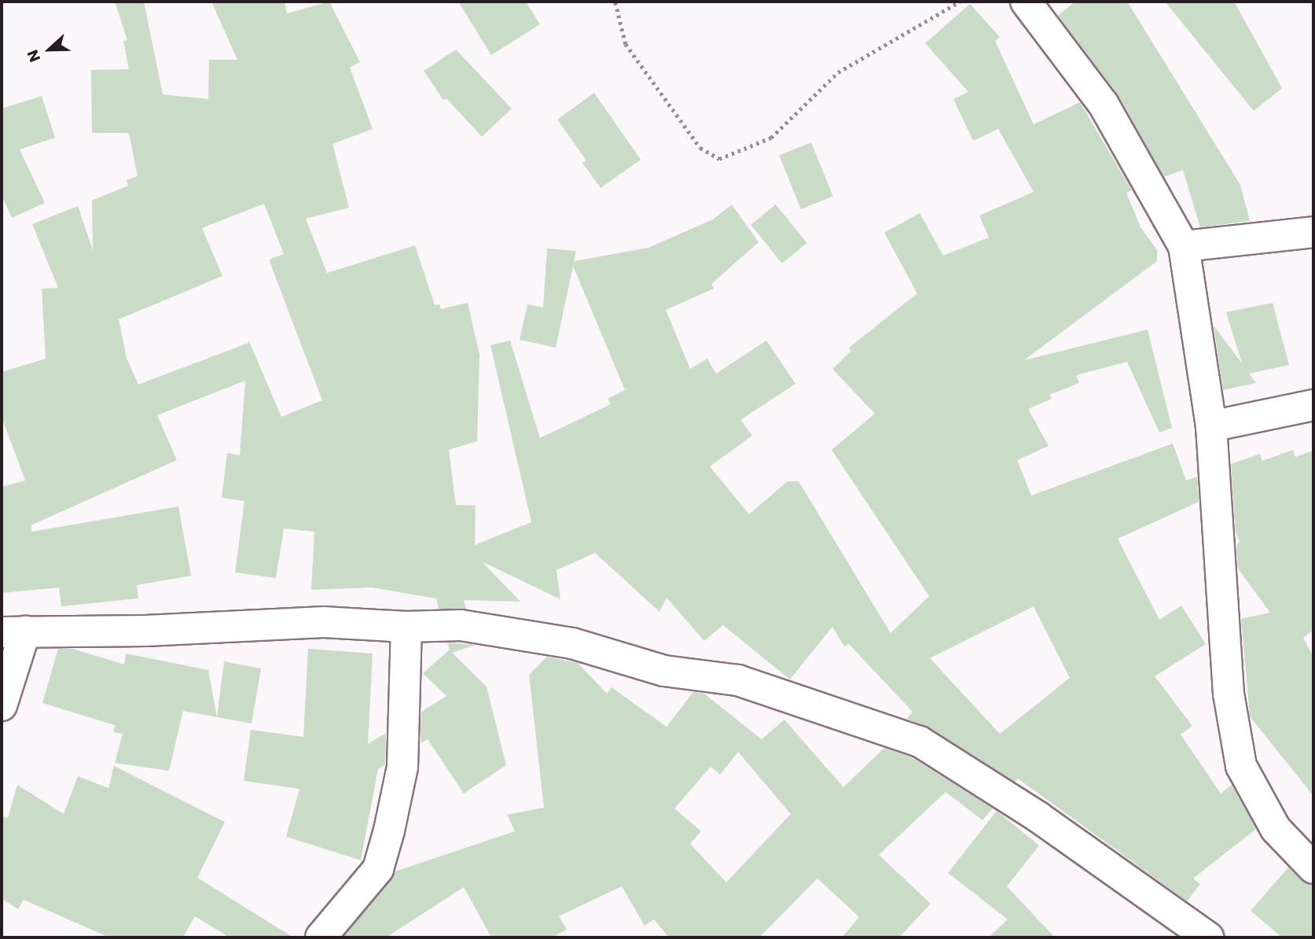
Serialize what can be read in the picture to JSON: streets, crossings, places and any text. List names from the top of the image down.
{
  "north": "left"
}
